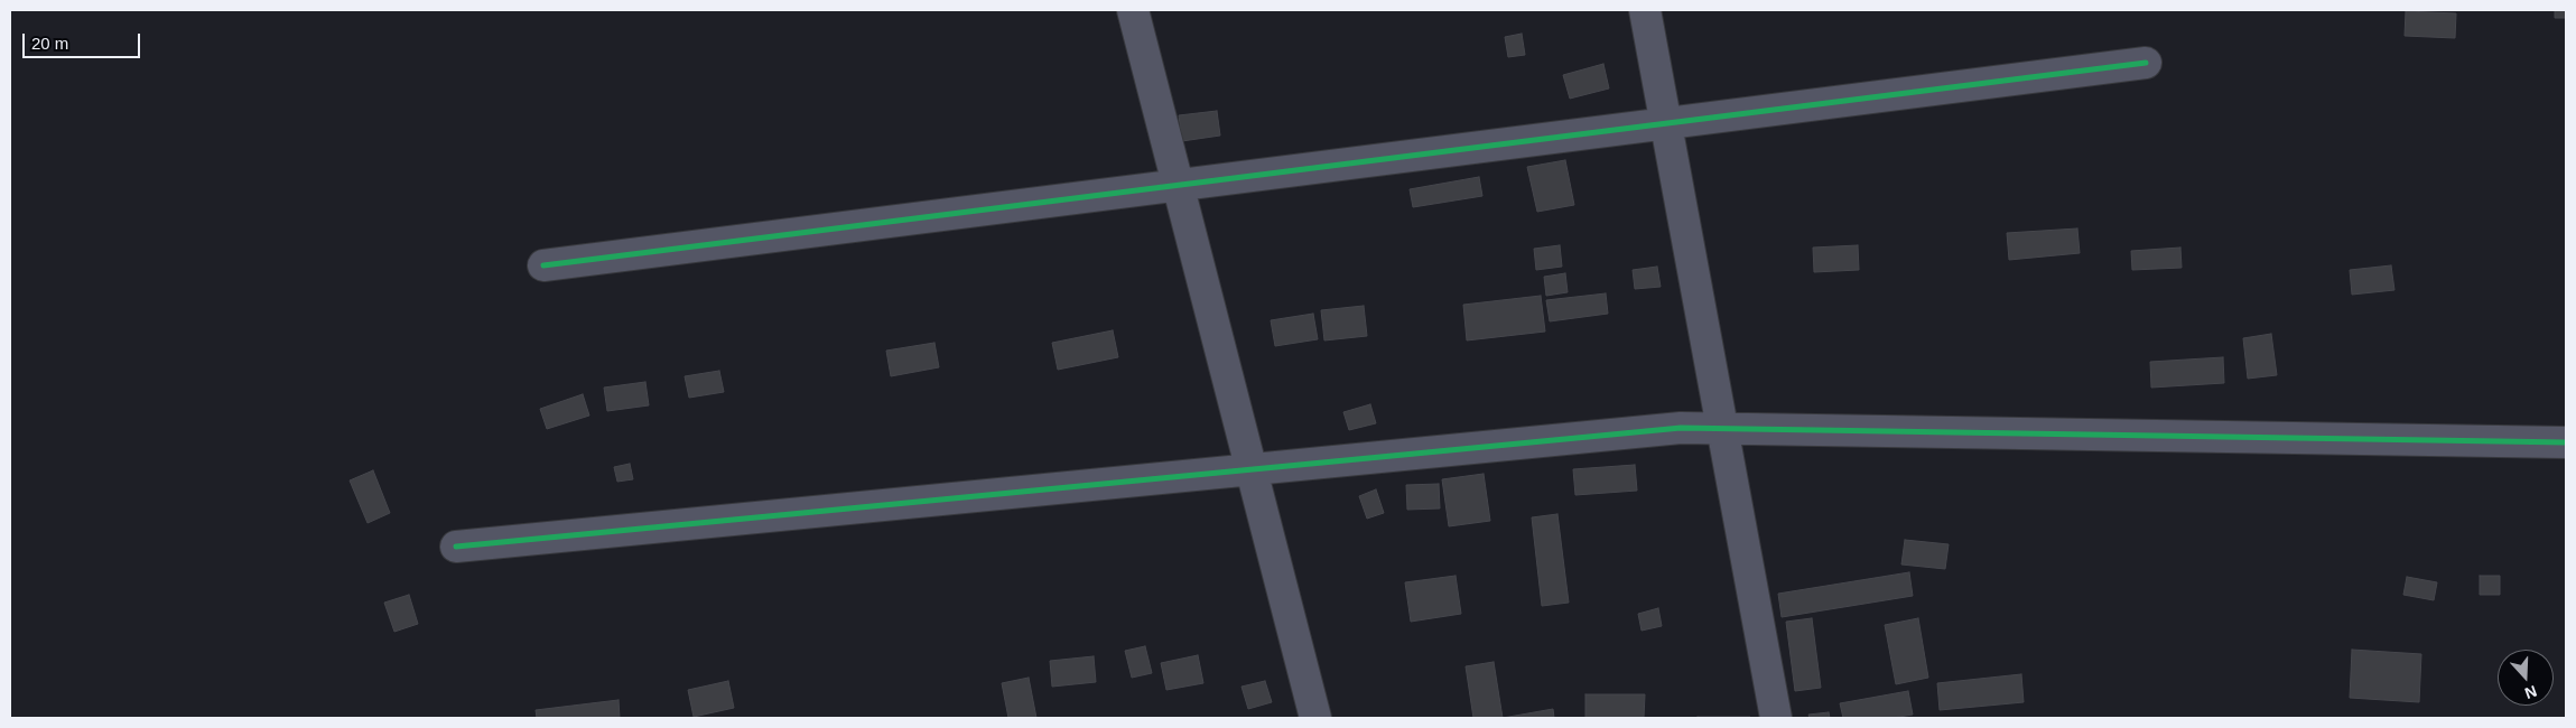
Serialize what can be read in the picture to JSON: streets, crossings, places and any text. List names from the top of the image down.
{
  "scale_bar": "20 m",
  "north": "bottom"
}
